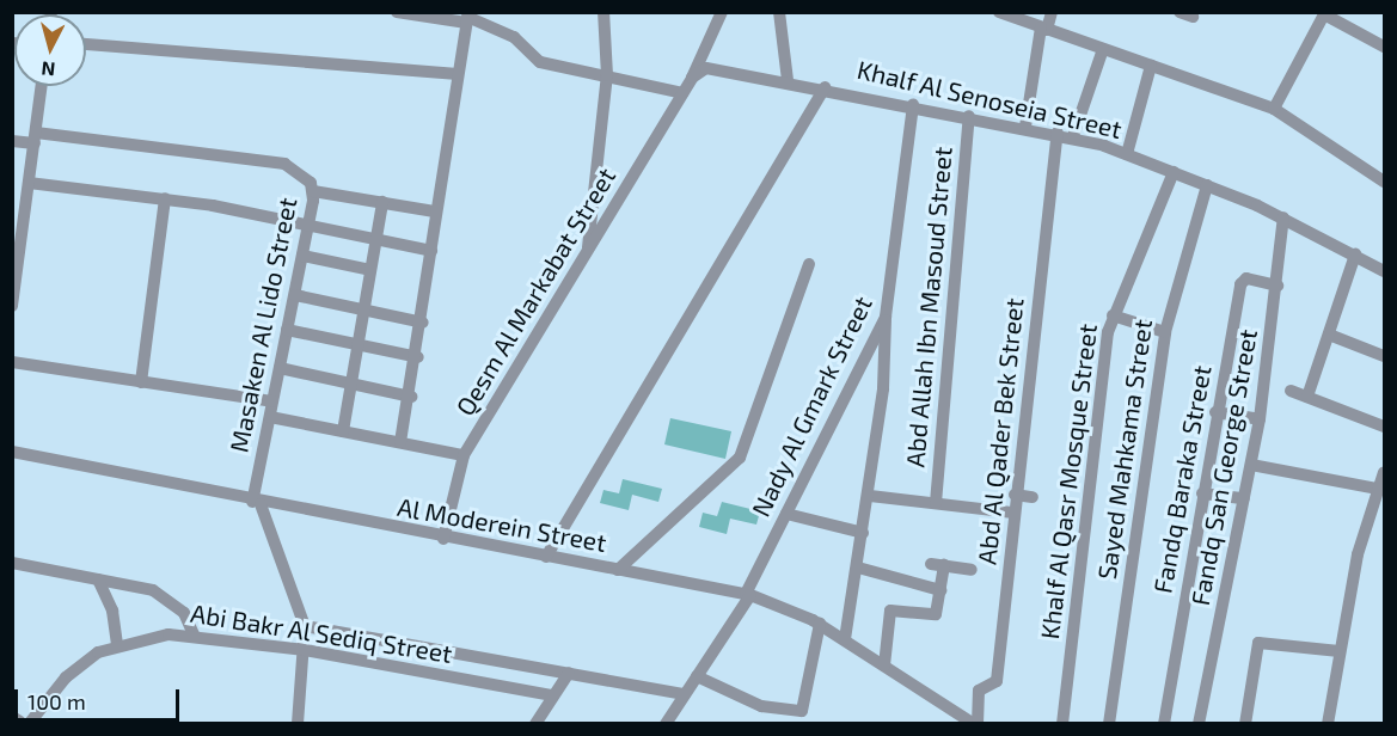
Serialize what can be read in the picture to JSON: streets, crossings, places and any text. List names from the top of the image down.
{
  "streets": {
    "street": [
      "Khalf Al Senoseia Street",
      "Qesm Al Markabat Street",
      "Abd Allah Ibn Masoud Street",
      "Masaken Al Lido Street",
      "Nady Al Gmark Street",
      "Abd Al Qader Bek Street",
      "Sayed Mahkama Street",
      "Fandq San George Street",
      "Fandq Baraka Street",
      "Khalf Al Qasr Mosque Street",
      "Al Moderein Street",
      "Abi Bakr Al Sediq Street"
    ]
  },
  "crossings": [
    ["Khalf Al Senoseia Street", "Qesm Al Markabat Street"],
    ["Khalf Al Senoseia Street", "Abd Allah Ibn Masoud Street"],
    ["Khalf Al Senoseia Street", "Nady Al Gmark Street"],
    ["Khalf Al Senoseia Street", "Abd Al Qader Bek Street"],
    ["Khalf Al Senoseia Street", "Sayed Mahkama Street"],
    ["Khalf Al Senoseia Street", "Fandq San George Street"],
    ["Khalf Al Senoseia Street", "Khalf Al Qasr Mosque Street"],
    ["Qesm Al Markabat Street", "Al Moderein Street"],
    ["Masaken Al Lido Street", "Al Moderein Street"],
    ["Nady Al Gmark Street", "Al Moderein Street"],
    ["Nady Al Gmark Street", "Abi Bakr Al Sediq Street"],
    ["Abd Al Qader Bek Street", "Al Moderein Street"],
    ["Fandq San George Street", "Fandq Baraka Street"]
  ],
  "scale_bar": "100 m",
  "north": "bottom"
}
